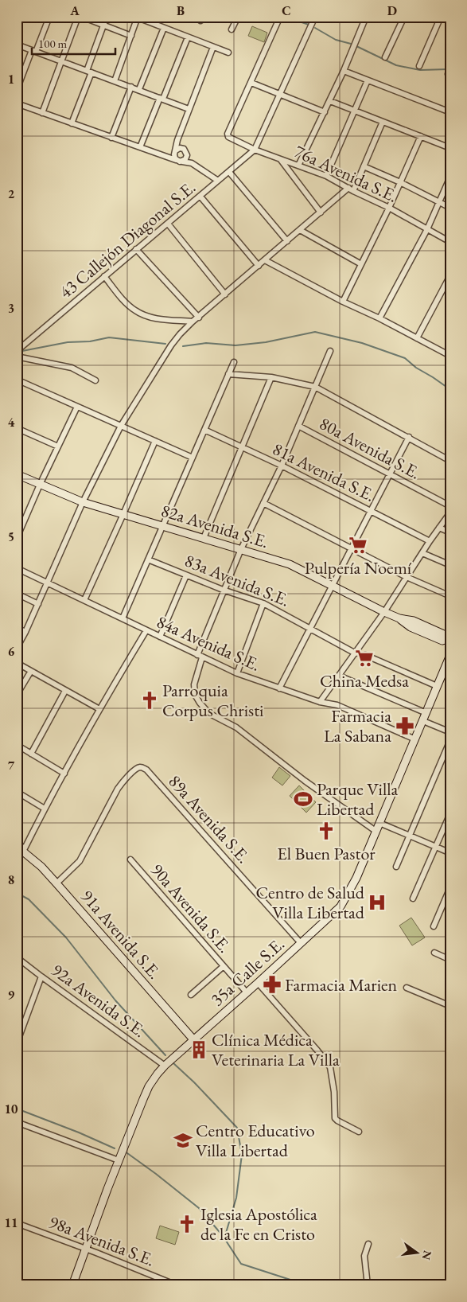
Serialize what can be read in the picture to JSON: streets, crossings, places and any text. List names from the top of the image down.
{
  "streets": {
    "street": [
      "76a Avenida S.E.",
      "43 Callejón Diagonal S.E.",
      "80a Avenida S.E.",
      "81a Avenida S.E.",
      "82a Avenida S.E.",
      "83a Avenida S.E.",
      "84a Avenida S.E.",
      "89a Avenida S.E.",
      "90a Avenida S.E.",
      "91a Avenida S.E.",
      "35a Calle S.E.",
      "92a Avenida S.E.",
      "98a Avenida S.E."
    ]
  },
  "crossings": [
    ["76a Avenida S.E.", "43 Callejón Diagonal S.E."],
    ["84a Avenida S.E.", "35a Calle S.E."],
    ["89a Avenida S.E.", "91a Avenida S.E."],
    ["89a Avenida S.E.", "35a Calle S.E."],
    ["90a Avenida S.E.", "35a Calle S.E."],
    ["91a Avenida S.E.", "35a Calle S.E."],
    ["35a Calle S.E.", "92a Avenida S.E."],
    ["35a Calle S.E.", "98a Avenida S.E."]
  ],
  "places": {
    "supermarket": ["Pulpería Noemí", "China Medsa"],
    "church": ["Parroquia Corpus Christi", "El Buen Pastor", "Iglesia Apostólica de la Fe en Cristo"],
    "pharmacy": ["Farmacia La Sabana", "Farmacia Marien"],
    "sports": ["Parque Villa Libertad"],
    "hospital": ["Centro de Salud Villa Libertad"],
    "building": ["Clínica Médica Veterinaria La Villa"],
    "school or university": ["Centro Educativo Villa Libertad"]
  },
  "scale_bar": "100 m",
  "north": "right",
  "grid": {
    "columns": [
      "A",
      "B",
      "C",
      "D"
    ],
    "rows": [
      "1",
      "2",
      "3",
      "4",
      "5",
      "6",
      "7",
      "8",
      "9",
      "10",
      "11"
    ]
  }
}
